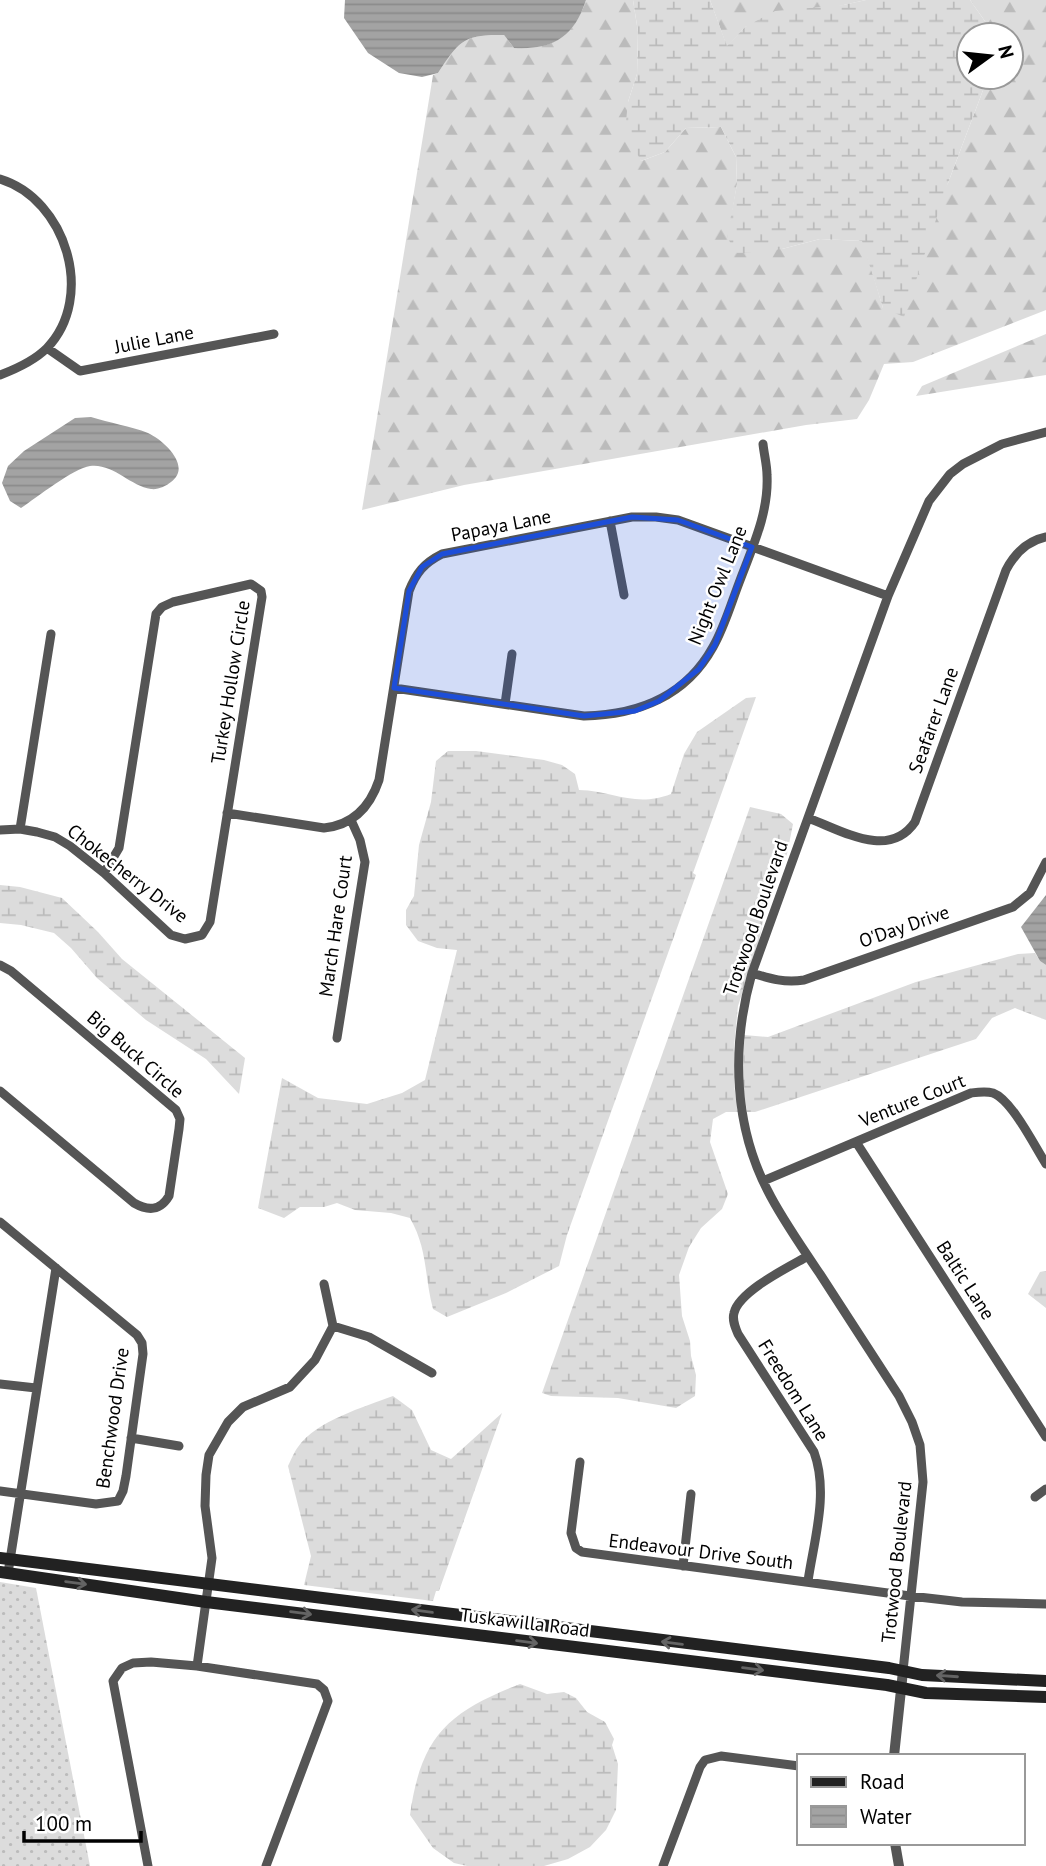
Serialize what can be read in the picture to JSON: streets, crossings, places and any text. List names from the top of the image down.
{
  "streets": {
    "main road": ["Tuskawilla Road"],
    "street": [
      "Julie Lane",
      "Papaya Lane",
      "Night Owl Lane",
      "Turkey Hollow Circle",
      "Seafarer Lane",
      "Chokecherry Drive",
      "Trotwood Boulevard",
      "March Hare Court",
      "O'Day Drive",
      "Big Buck Circle",
      "Venture Court",
      "Baltic Lane",
      "Freedom Lane",
      "Benchwood Drive",
      "Endeavour Drive South"
    ]
  },
  "crossings": [
    ["Papaya Lane", "Night Owl Lane"],
    ["Papaya Lane", "Trotwood Boulevard"],
    ["Papaya Lane", "March Hare Court"],
    ["Turkey Hollow Circle", "Chokecherry Drive"],
    ["Seafarer Lane", "Trotwood Boulevard"],
    ["Trotwood Boulevard", "O'Day Drive"],
    ["Trotwood Boulevard", "Venture Court"],
    ["Trotwood Boulevard", "Freedom Lane"],
    ["Trotwood Boulevard", "Endeavour Drive South"],
    ["Trotwood Boulevard", "Tuskawilla Road"],
    ["Venture Court", "Baltic Lane"],
    ["Freedom Lane", "Endeavour Drive South"]
  ],
  "legend": ["Road", "Water"],
  "scale_bar": "100 m",
  "north": "right"
}
